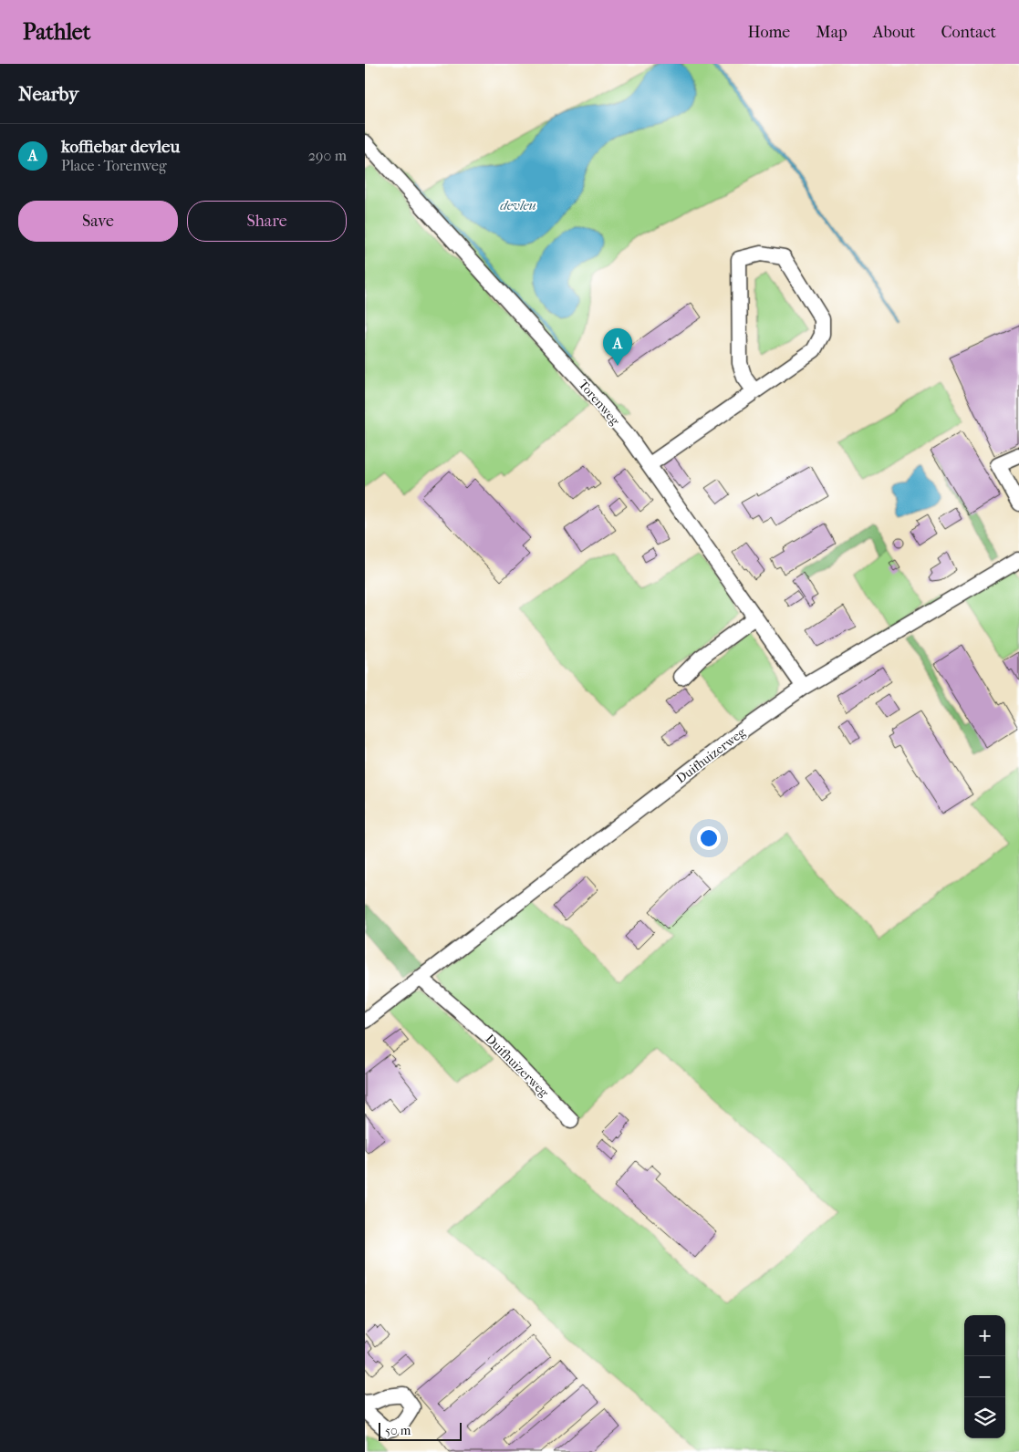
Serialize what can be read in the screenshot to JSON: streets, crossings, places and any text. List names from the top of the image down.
{
  "streets": {
    "street": ["Torenweg", "Duifhuizerweg"]
  },
  "crossings": [
    ["Torenweg", "Duifhuizerweg"]
  ],
  "water": ["devleu"],
  "scale_bar": "50 m",
  "page": {
    "header": "Pathlet",
    "nav": [
      "Home",
      "Map",
      "About",
      "Contact"
    ],
    "heading": "Nearby",
    "list": [
      {
        "mark": "A",
        "name": "koffiebar devleu",
        "note": "Place · Torenweg",
        "value": "290 m"
      }
    ],
    "buttons": ["Save", "Share"],
    "pins": "A",
    "map_buttons": ["+", "−"],
    "scale": "50 m"
  }
}
